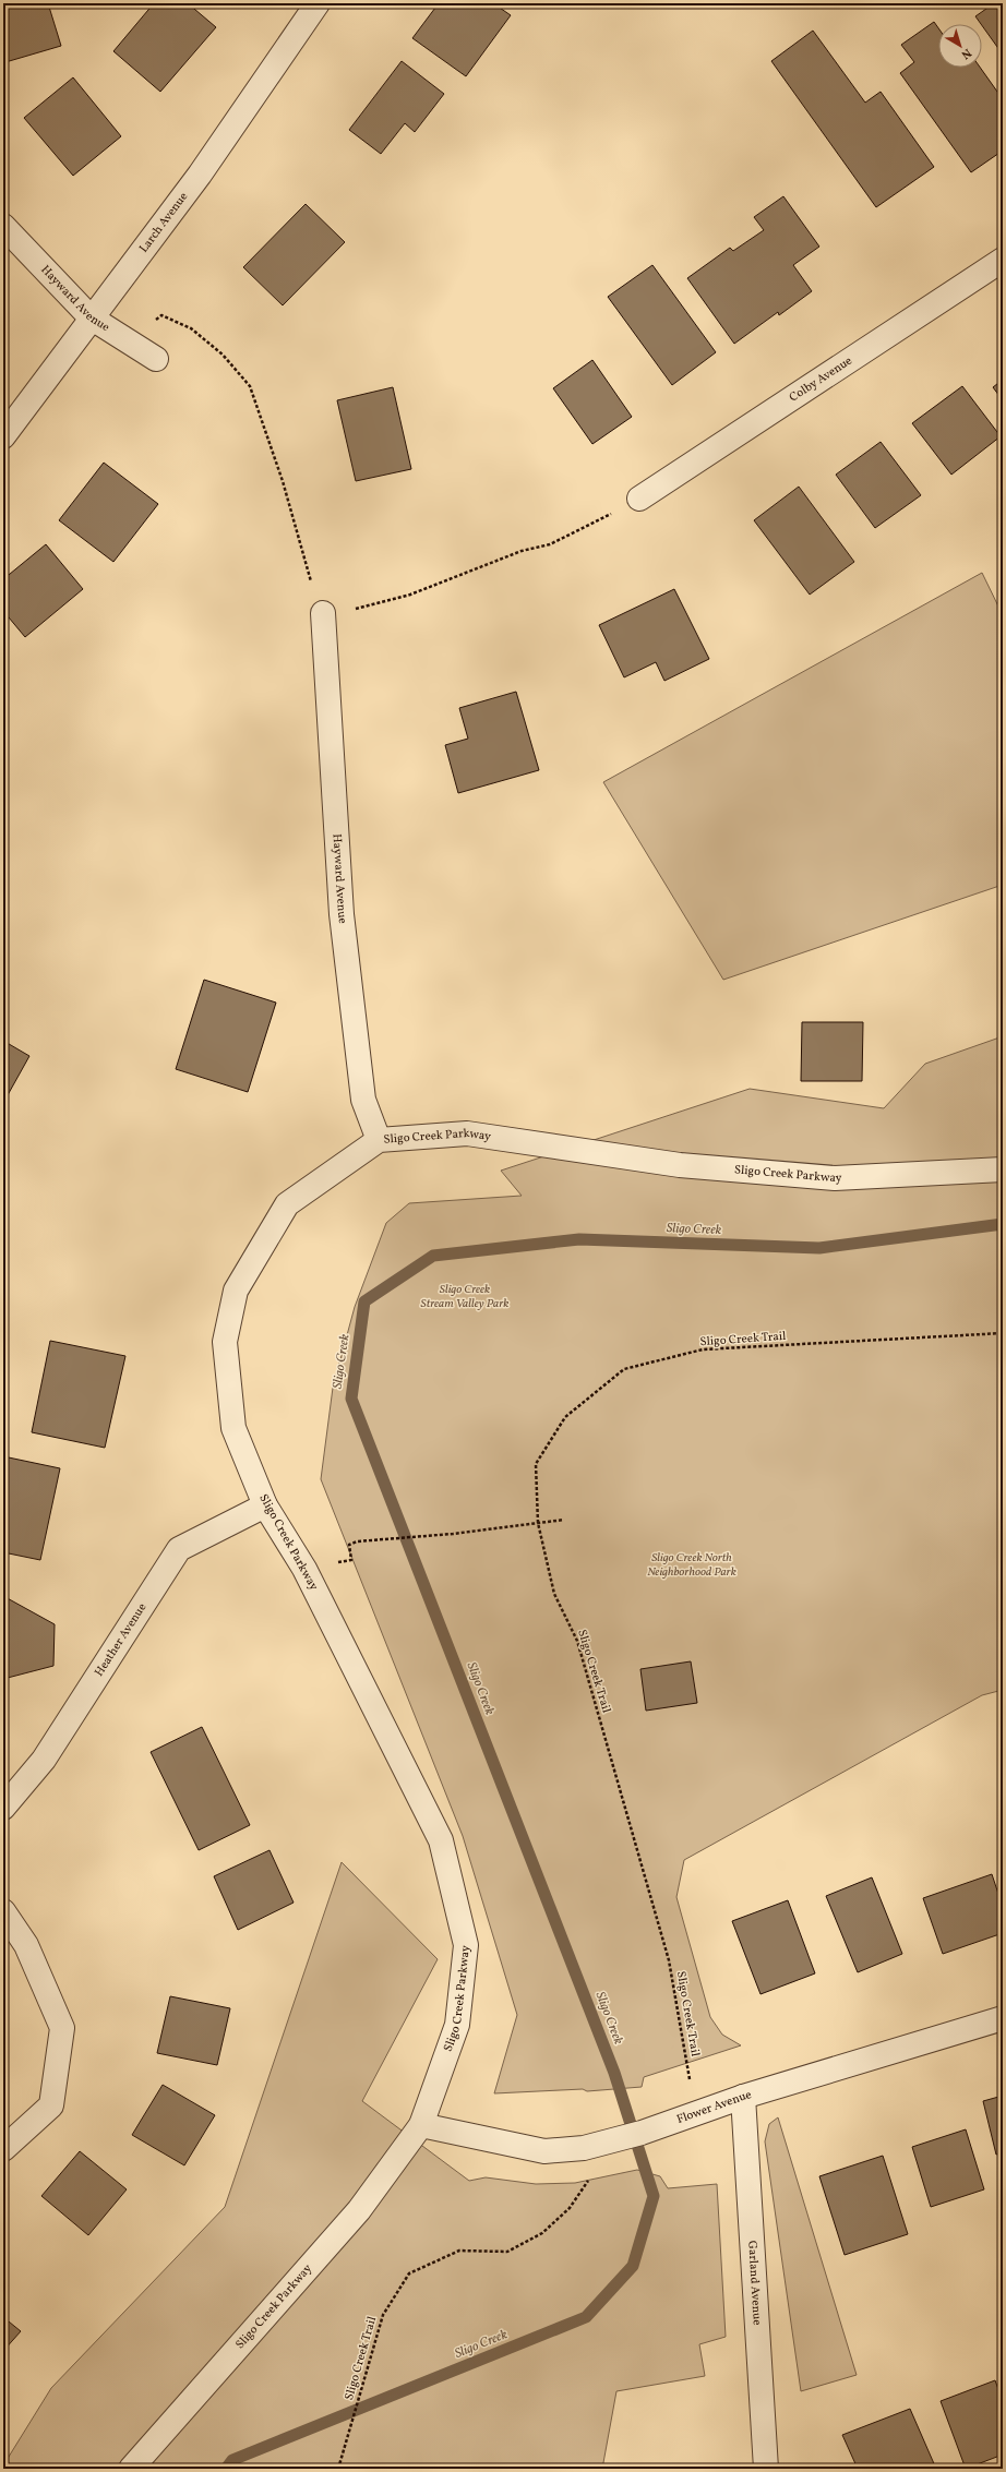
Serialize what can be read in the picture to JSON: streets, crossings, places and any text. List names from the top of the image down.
{
  "streets": {
    "street": [
      "Larch Avenue",
      "Hayward Avenue",
      "Colby Avenue",
      "Sligo Creek Parkway",
      "Heather Avenue",
      "Flower Avenue",
      "Garland Avenue"
    ],
    "path": ["Sligo Creek Trail"]
  },
  "crossings": [
    ["Larch Avenue", "Hayward Avenue"],
    ["Hayward Avenue", "Sligo Creek Parkway"],
    ["Sligo Creek Parkway", "Heather Avenue"],
    ["Sligo Creek Parkway", "Flower Avenue"],
    ["Flower Avenue", "Garland Avenue"]
  ],
  "water": ["Sligo Creek"],
  "parks": ["Sligo Creek Stream Valley Park", "Sligo Creek North Neighborhood Park"],
  "north": "bottom right"
}
